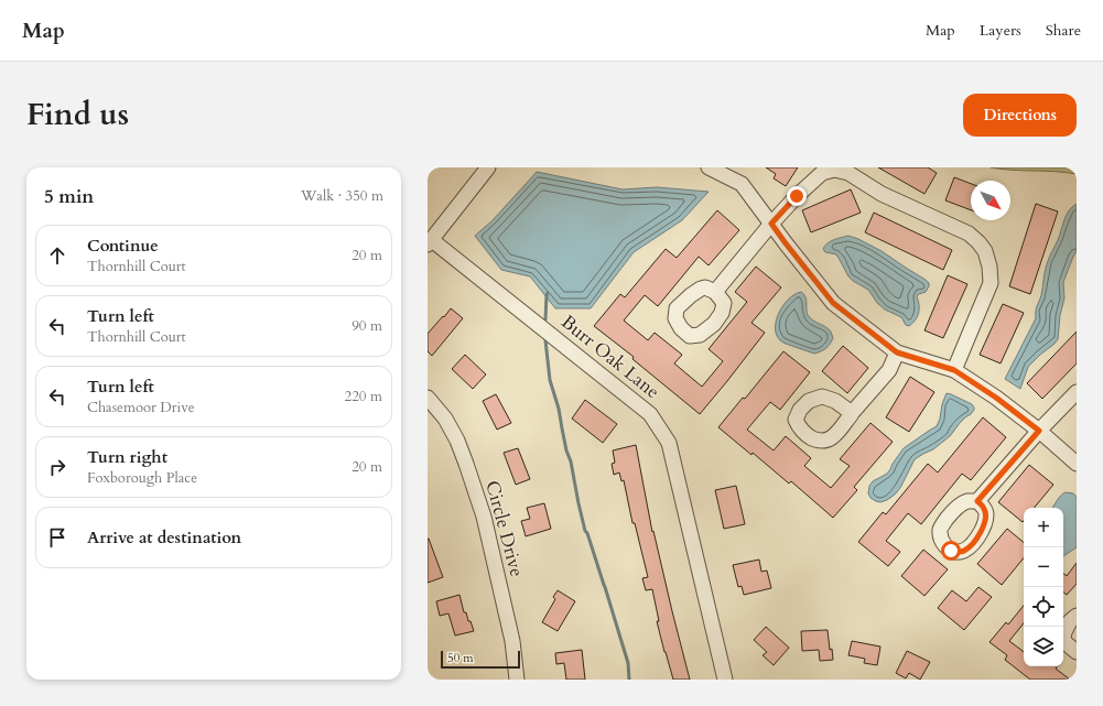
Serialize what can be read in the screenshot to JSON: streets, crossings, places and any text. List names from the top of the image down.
{
  "streets": {
    "street": ["Burr Oak Lane", "Circle Drive"]
  },
  "scale_bar": "50 m",
  "north": "bottom right",
  "page": {
    "header": "Map",
    "nav": ["Map", "Layers", "Share"],
    "title": "Find us",
    "buttons": "Directions",
    "heading": ["5 min", "Walk · 350 m"],
    "list": [
      ["Continue", "Thornhill Court", "20 m"],
      ["Turn left", "Thornhill Court", "90 m"],
      ["Turn left", "Chasemoor Drive", "220 m"],
      ["Turn right", "Foxborough Place", "20 m"],
      "Arrive at destination"
    ],
    "map_buttons": ["+", "−"],
    "scale": "50 m"
  }
}
